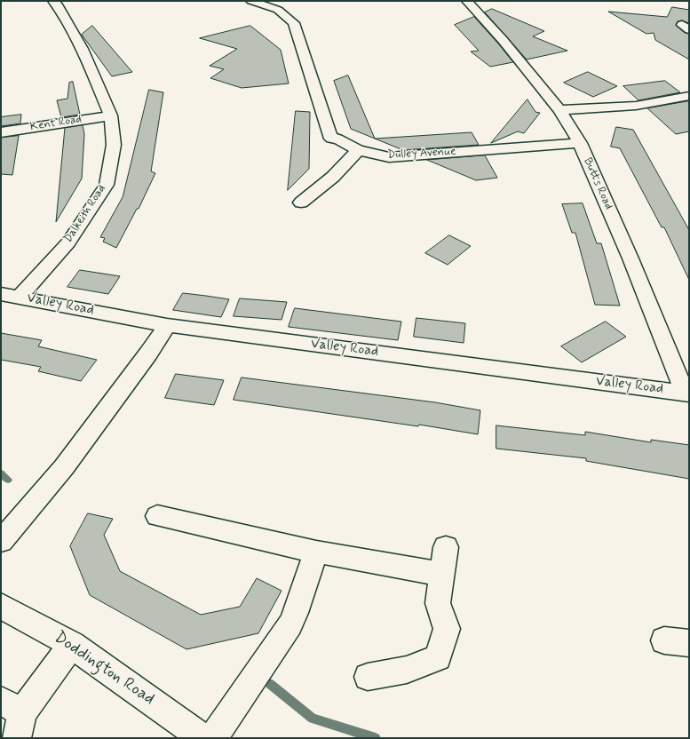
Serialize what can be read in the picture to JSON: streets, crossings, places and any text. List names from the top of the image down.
{
  "streets": {
    "street": [
      "Kent Road",
      "Dulley Avenue",
      "Butts Road",
      "Dalkeith Road",
      "Valley Road",
      "Doddington Road"
    ]
  },
  "crossings": [
    ["Kent Road", "Dalkeith Road"],
    ["Dulley Avenue", "Butts Road"],
    ["Butts Road", "Valley Road"],
    ["Dalkeith Road", "Valley Road"]
  ]
}
